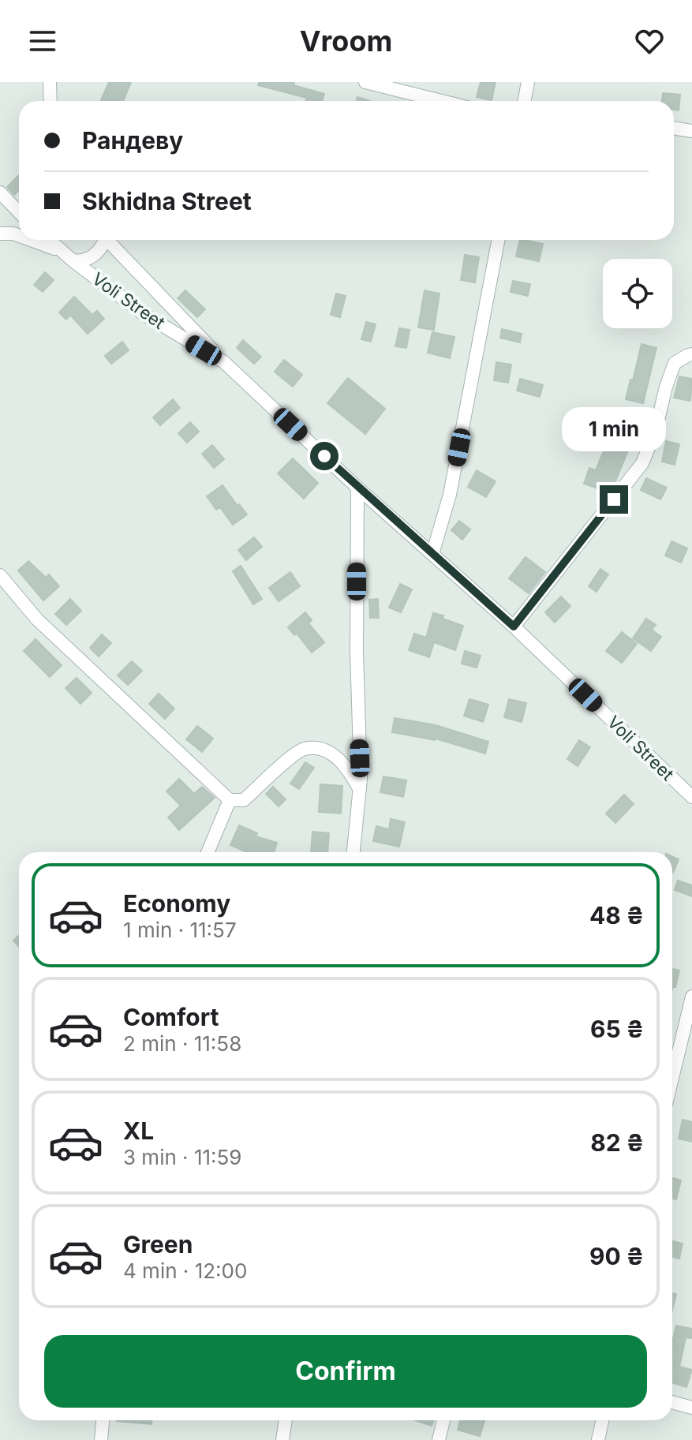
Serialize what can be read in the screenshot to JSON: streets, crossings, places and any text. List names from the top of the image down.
{
  "streets": {
    "street": ["Voli Street"]
  },
  "page": {
    "header": "Vroom",
    "banner": ["Рандеву", "Skhidna Street"],
    "bubble": "1 min",
    "list": [
      {
        "name": "Economy",
        "note": "1 min · 11:57",
        "value": "48 ₴"
      },
      {
        "name": "Comfort",
        "note": "2 min · 11:58",
        "value": "65 ₴"
      },
      {
        "name": "XL",
        "note": "3 min · 11:59",
        "value": "82 ₴"
      },
      {
        "name": "Green",
        "note": "4 min · 12:00",
        "value": "90 ₴"
      }
    ],
    "buttons": "Confirm"
  }
}
